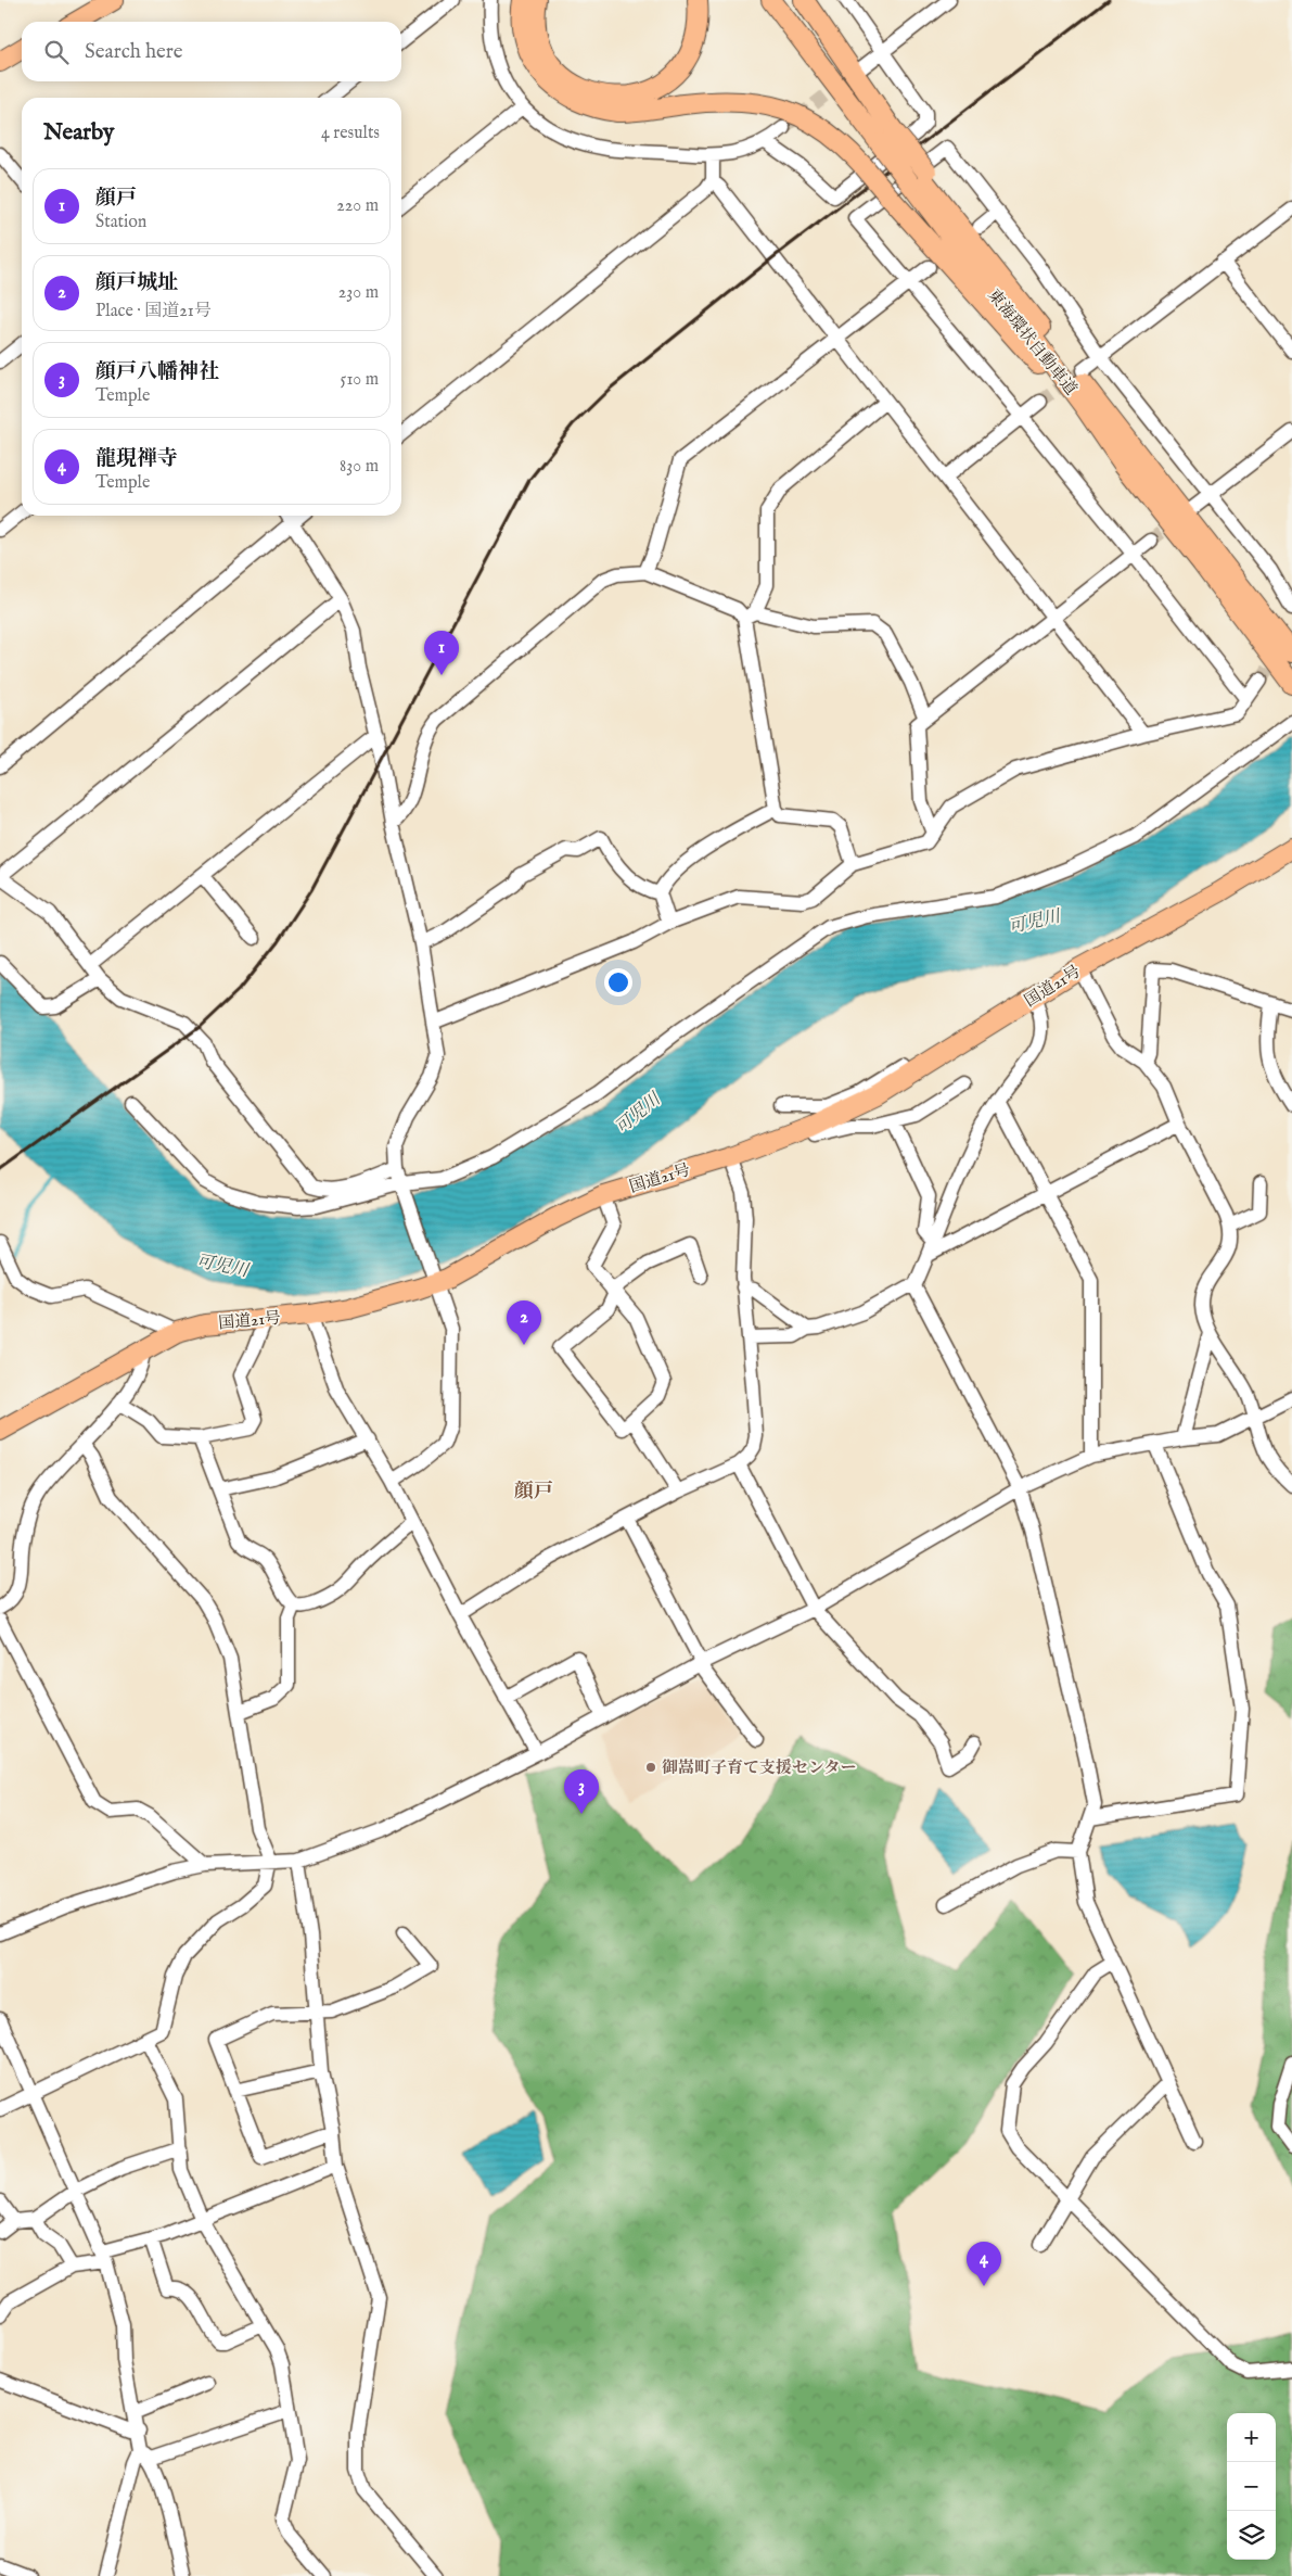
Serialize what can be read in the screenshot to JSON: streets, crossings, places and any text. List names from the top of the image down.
{
  "streets": {
    "highway": ["東海環状自動車道", "国道21号"]
  },
  "districts": ["顔戸"],
  "water": ["可児川"],
  "places": ["御嵩町子育て支援センター"],
  "page": {
    "search": "Search here",
    "heading": ["Nearby", "4 results"],
    "list": [
      {
        "mark": "1",
        "name": "顔戸",
        "note": "Station",
        "value": "220 m"
      },
      {
        "mark": "2",
        "name": "顔戸城址",
        "note": "Place · 国道21号",
        "value": "230 m"
      },
      {
        "mark": "3",
        "name": "顔戸八幡神社",
        "note": "Temple",
        "value": "510 m"
      },
      {
        "mark": "4",
        "name": "龍現禅寺",
        "note": "Temple",
        "value": "830 m"
      }
    ],
    "pins": [
      "1",
      "2",
      "3",
      "4"
    ],
    "map_buttons": ["+", "−"]
  }
}
